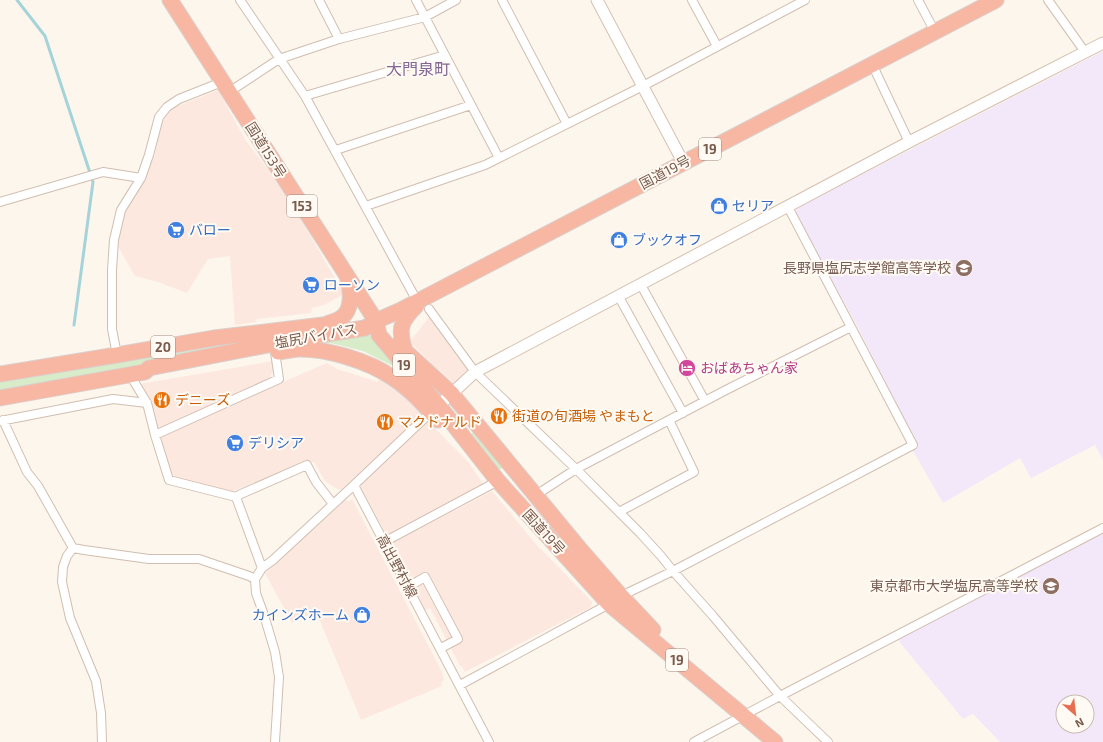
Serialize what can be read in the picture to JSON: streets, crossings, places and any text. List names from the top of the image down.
{
  "streets": {
    "highway": [
      "19",
      "国道153号",
      "国道19号",
      "153",
      "塩尻バイパス",
      "20"
    ],
    "street": ["高出野村線"]
  },
  "crossings": [
    ["19", "国道153号"],
    ["19", "国道19号"],
    ["19", "塩尻バイパス"],
    ["国道153号", "国道19号"],
    ["国道153号", "塩尻バイパス"],
    ["国道19号", "塩尻バイパス"]
  ],
  "districts": ["大門泉町"],
  "places": {
    "shop": ["セリア", "ブックオフ", "カインズホーム"],
    "supermarket": ["バロー", "ローソン", "デリシア"],
    "school or university": ["長野県塩尻志学館高等学校", "東京都市大学塩尻高等学校"],
    "hotel": ["おばあちゃん家"],
    "restaurant": ["デニーズ", "街道の旬酒場 やまもと", "マクドナルド"]
  },
  "north": "bottom right"
}
